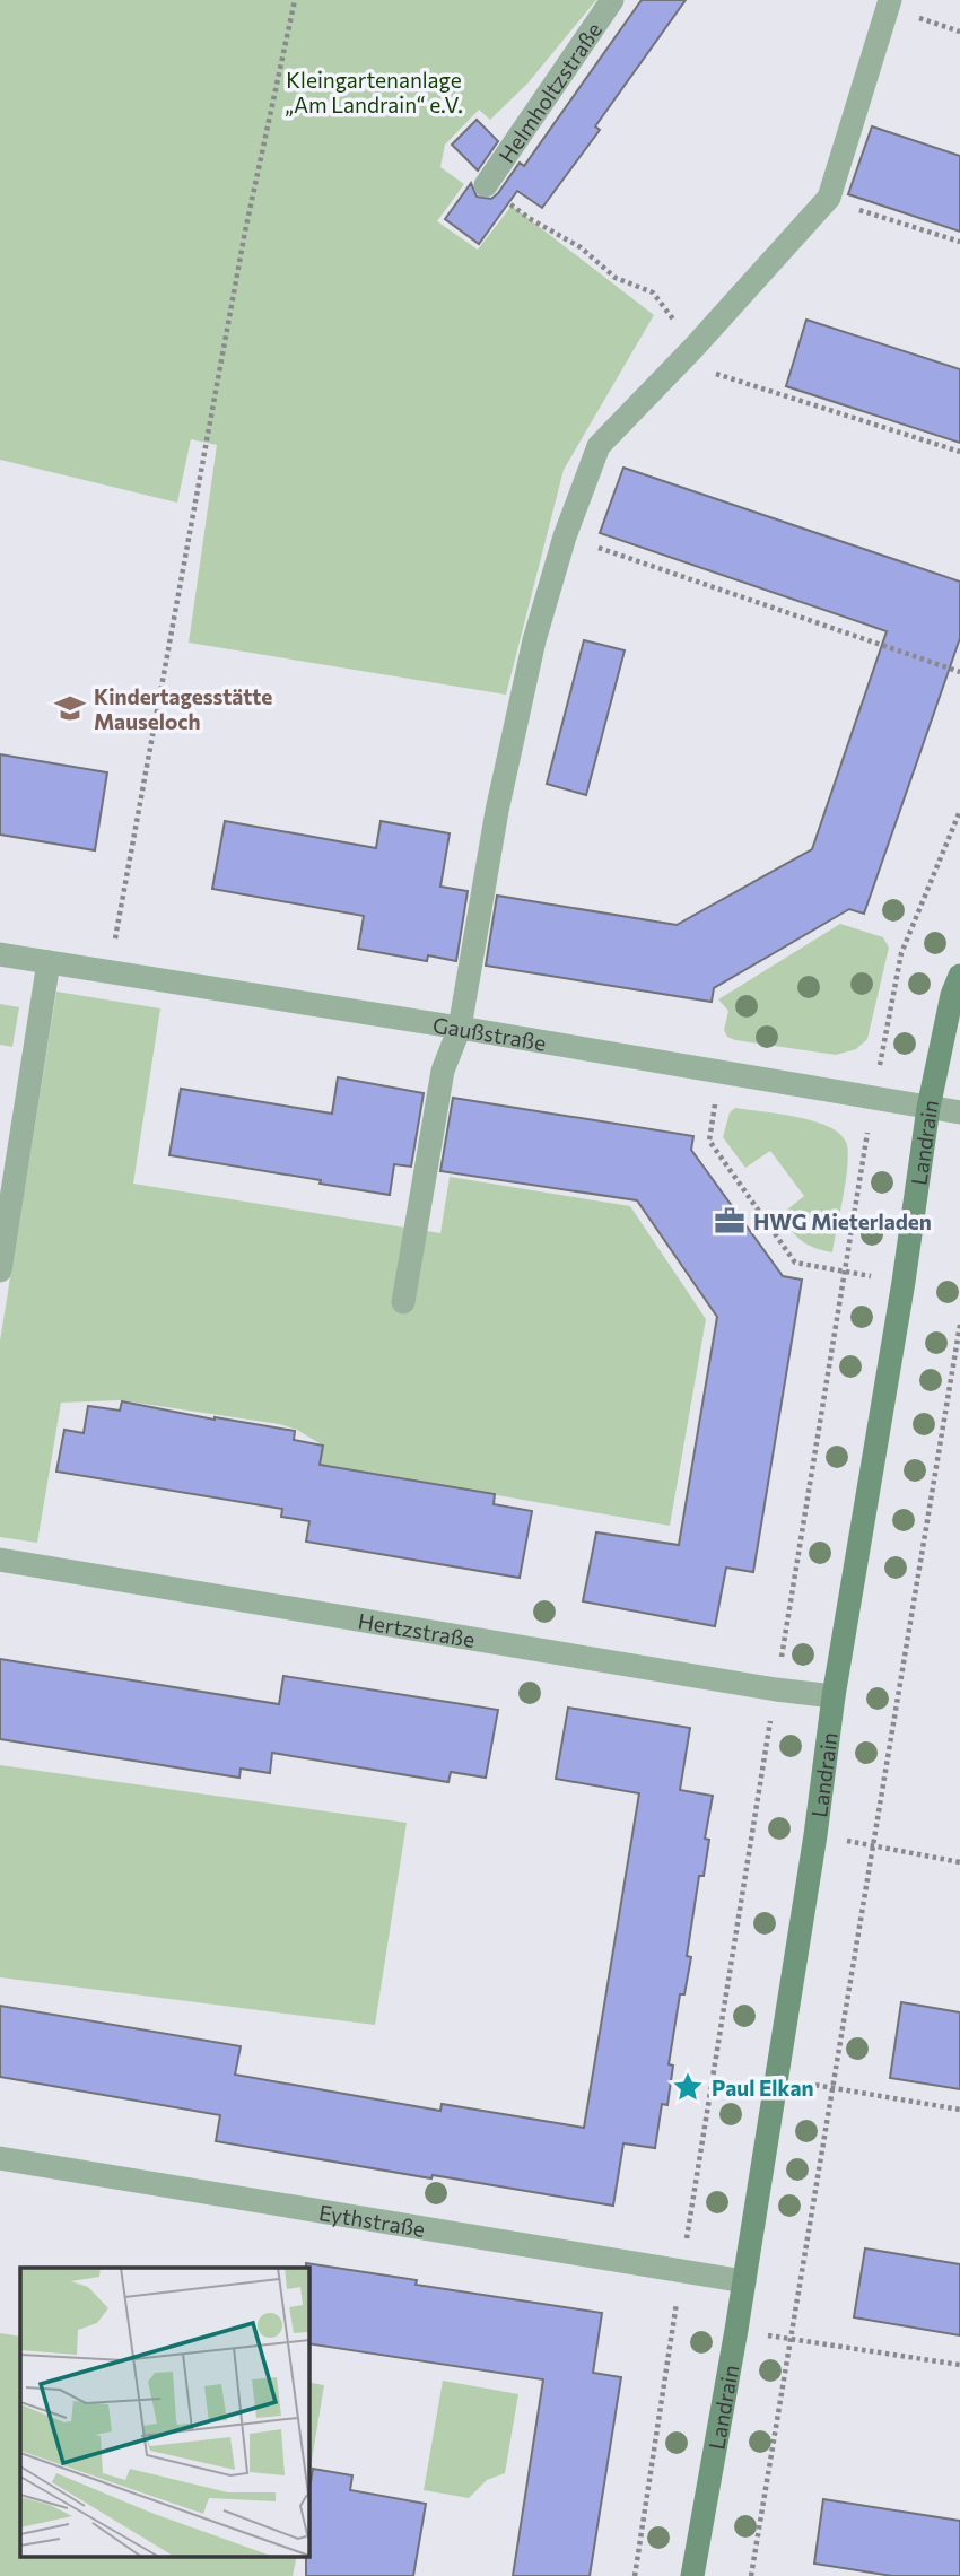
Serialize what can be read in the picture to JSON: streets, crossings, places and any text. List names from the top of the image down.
{
  "streets": {
    "street": [
      "Helmholtzstraße",
      "Gaußstraße",
      "Landrain",
      "Hertzstraße",
      "Eythstraße"
    ]
  },
  "crossings": [
    ["Gaußstraße", "Landrain"],
    ["Landrain", "Hertzstraße"],
    ["Landrain", "Eythstraße"]
  ],
  "parks": ["Kleingartenanlage „Am Landrain“ e.V."],
  "places": {
    "school or university": ["Kindertagesstätte Mauseloch"],
    "office": ["HWG Mieterladen"],
    "place": ["Paul Elkan"]
  }
}
